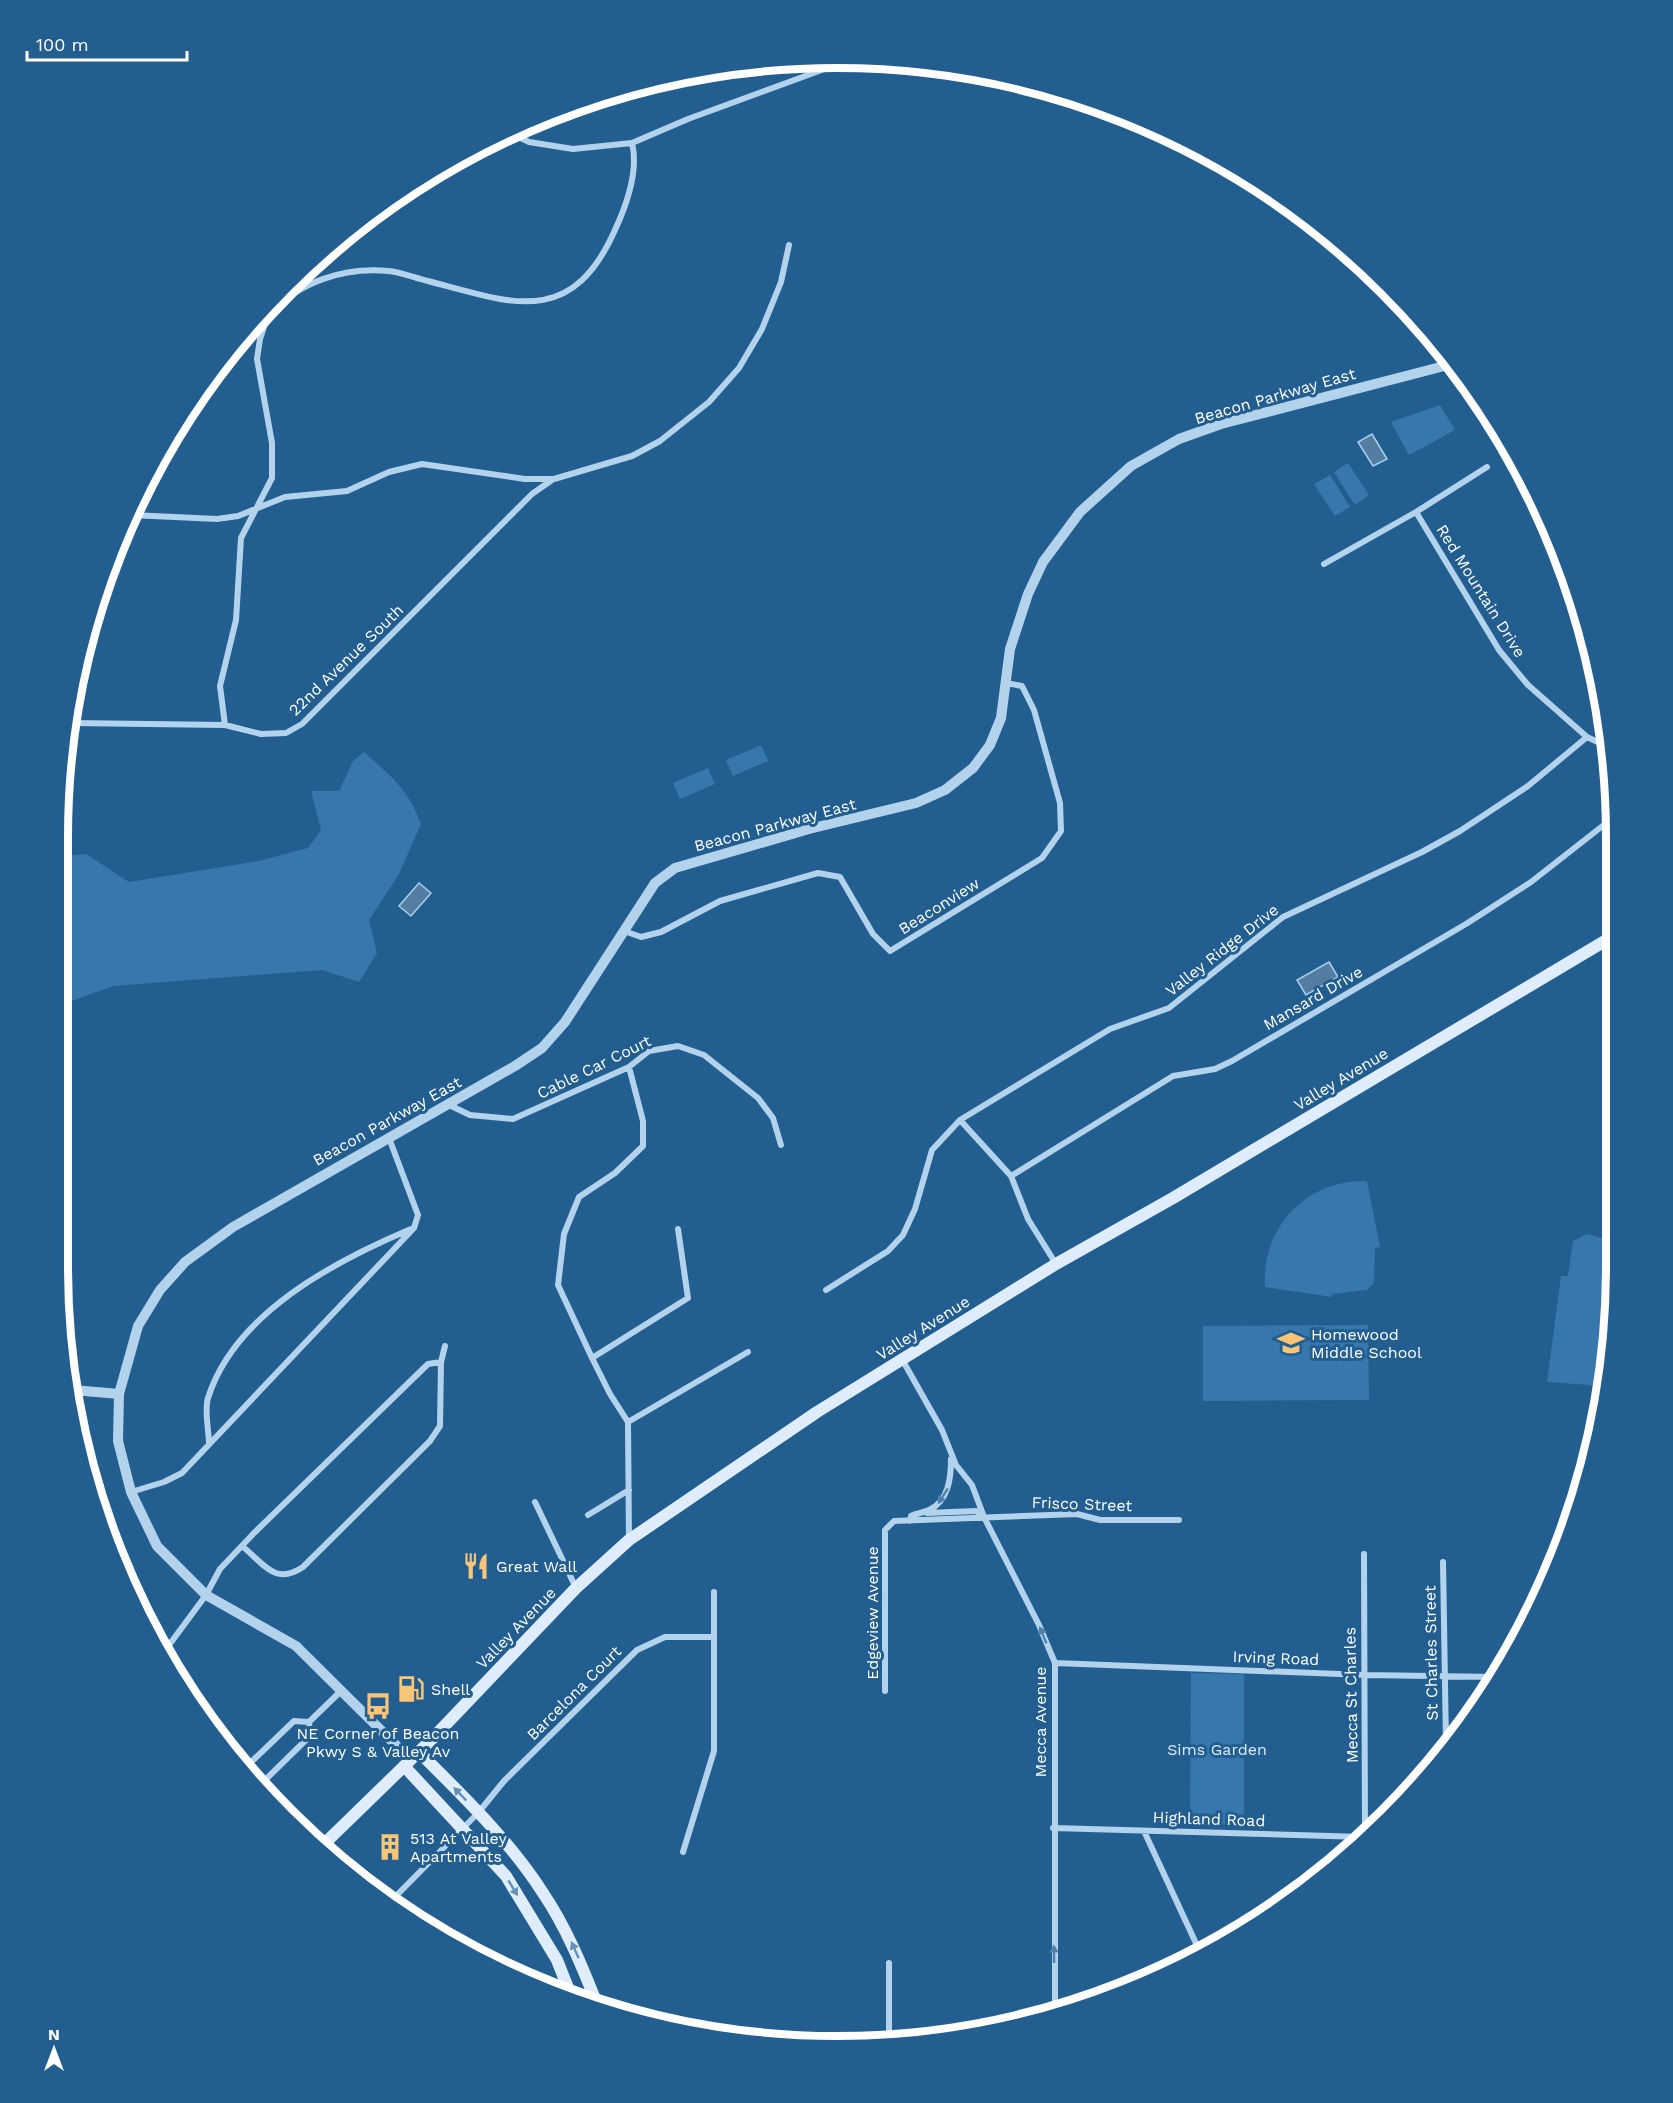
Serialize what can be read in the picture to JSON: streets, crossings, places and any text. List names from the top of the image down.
{
  "streets": {
    "main road": ["Valley Avenue"],
    "street": [
      "Beacon Parkway East",
      "Red Mountain Drive",
      "22nd Avenue South",
      "Beaconview",
      "Valley Ridge Drive",
      "Mansard Drive",
      "Cable Car Court",
      "Frisco Street",
      "Edgeview Avenue",
      "St Charles Street",
      "Irving Road",
      "Barcelona Court",
      "Mecca St Charles",
      "Mecca Avenue",
      "Highland Road"
    ]
  },
  "crossings": [
    ["Beacon Parkway East", "Beaconview"],
    ["Beacon Parkway East", "Cable Car Court"],
    ["Beacon Parkway East", "Valley Avenue"],
    ["Red Mountain Drive", "Valley Ridge Drive"],
    ["Valley Avenue", "Mecca Avenue"],
    ["Frisco Street", "Edgeview Avenue"],
    ["Frisco Street", "Mecca Avenue"],
    ["Edgeview Avenue", "Mecca Avenue"],
    ["St Charles Street", "Irving Road"],
    ["Irving Road", "Mecca St Charles"],
    ["Irving Road", "Mecca Avenue"],
    ["Mecca Avenue", "Highland Road"]
  ],
  "one_way": ["Mecca Avenue"],
  "parks": ["Sims Garden"],
  "places": {
    "school or university": ["Homewood Middle School"],
    "restaurant": ["Great Wall"],
    "fuel station": ["Shell"],
    "bus stop": ["NE Corner of Beacon Pkwy S & Valley Av"],
    "building": ["513 At Valley Apartments"]
  },
  "scale_bar": "100 m",
  "north": "top"
}
